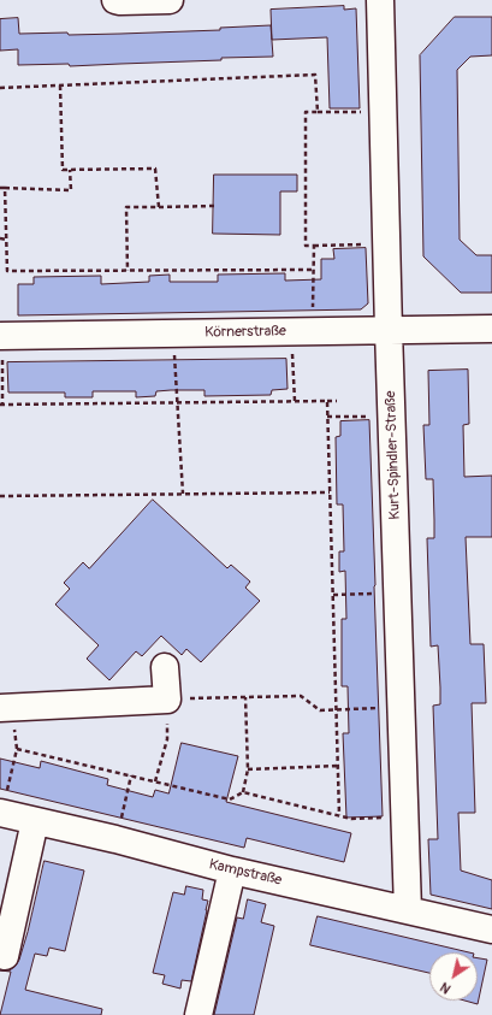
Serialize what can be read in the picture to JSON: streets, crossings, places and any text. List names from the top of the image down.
{
  "streets": {
    "street": ["Körnerstraße", "Kurt-Spindler-Straße", "Kampstraße"]
  },
  "crossings": [
    ["Körnerstraße", "Kurt-Spindler-Straße"],
    ["Kurt-Spindler-Straße", "Kampstraße"]
  ],
  "north": "bottom left"
}
